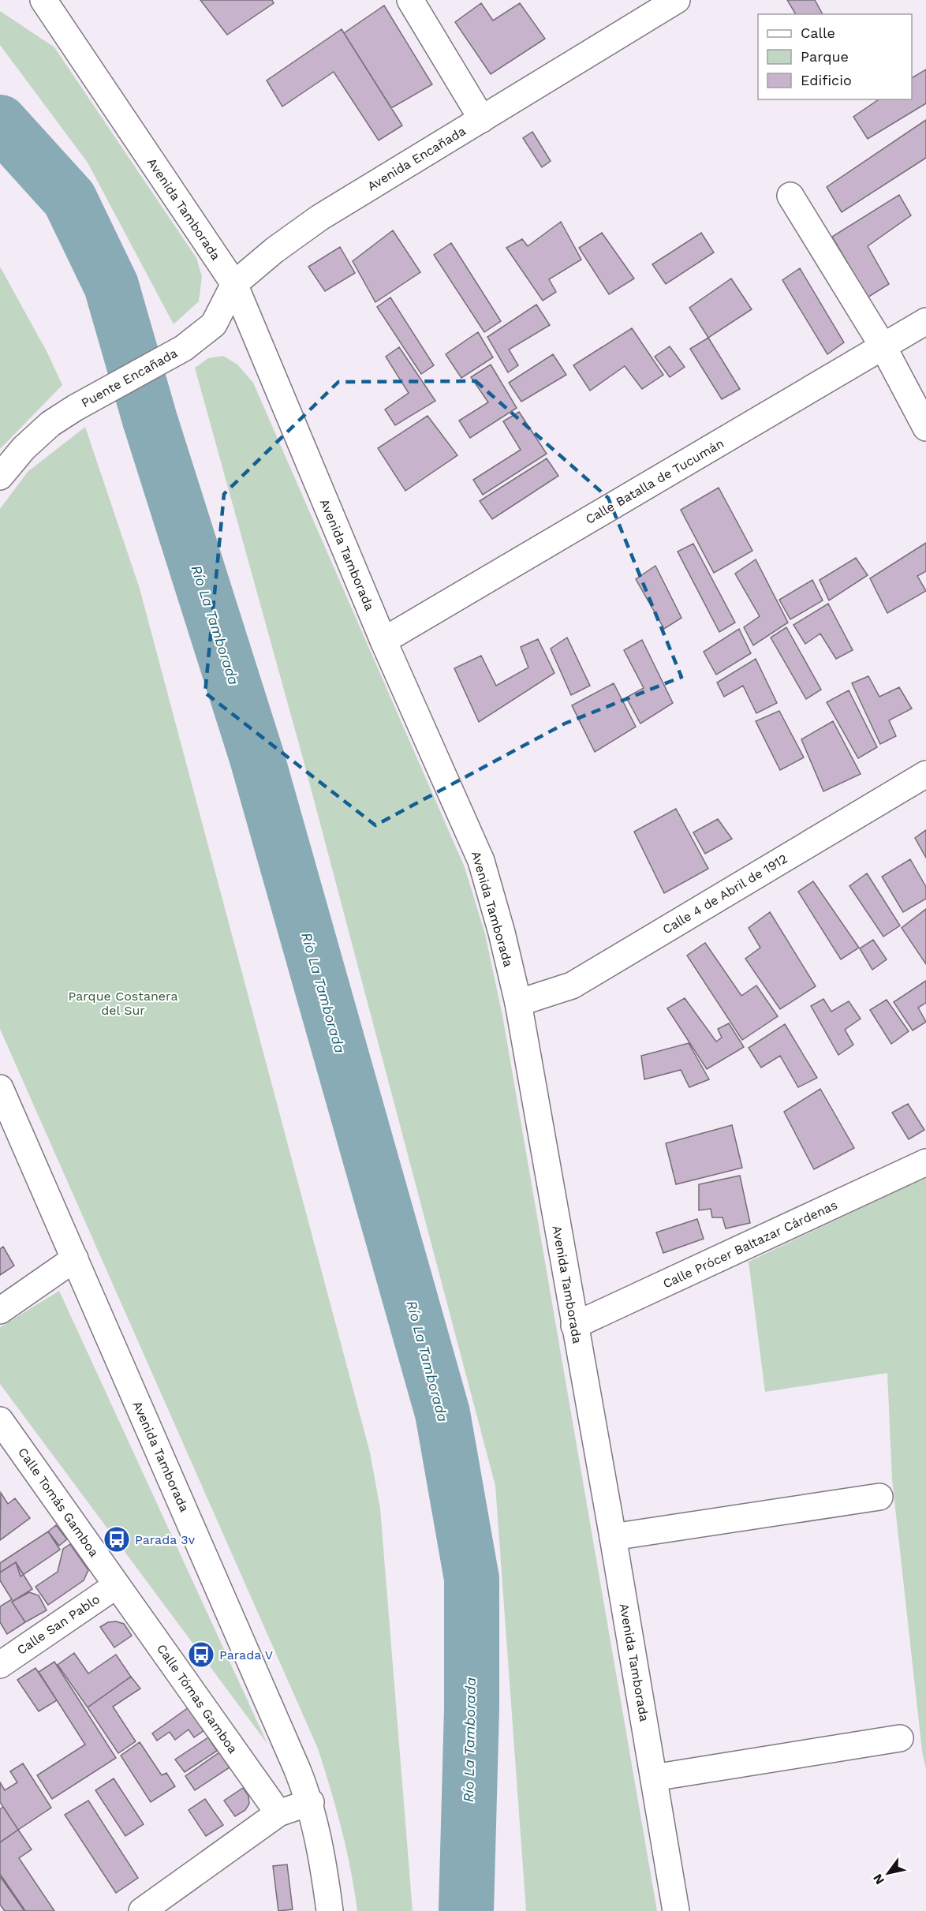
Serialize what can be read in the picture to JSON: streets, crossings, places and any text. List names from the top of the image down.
{
  "streets": {
    "main road": [
      "Avenida Encañada",
      "Avenida Tamborada",
      "Puente Encañada",
      "Calle Batalla de Tucumán",
      "Calle 4 de Abril de 1912",
      "Calle Prócer Baltazar Cárdenas",
      "Calle Tomás Gamboa",
      "Calle San Pablo",
      "Calle Tómas Gamboa"
    ]
  },
  "crossings": [
    ["Avenida Encañada", "Avenida Tamborada"],
    ["Avenida Encañada", "Puente Encañada"],
    ["Avenida Tamborada", "Calle Batalla de Tucumán"],
    ["Avenida Tamborada", "Calle 4 de Abril de 1912"],
    ["Avenida Tamborada", "Calle Prócer Baltazar Cárdenas"],
    ["Calle Tomás Gamboa", "Calle San Pablo"],
    ["Calle Tomás Gamboa", "Calle Tómas Gamboa"],
    ["Calle San Pablo", "Calle Tómas Gamboa"]
  ],
  "water": ["Río La Tamborada"],
  "parks": ["Parque Costanera del Sur"],
  "places": {
    "bus stop": ["Parada 3v", "Parada V"]
  },
  "legend": ["Calle", "Parque", "Edificio"],
  "north": "bottom left"
}
